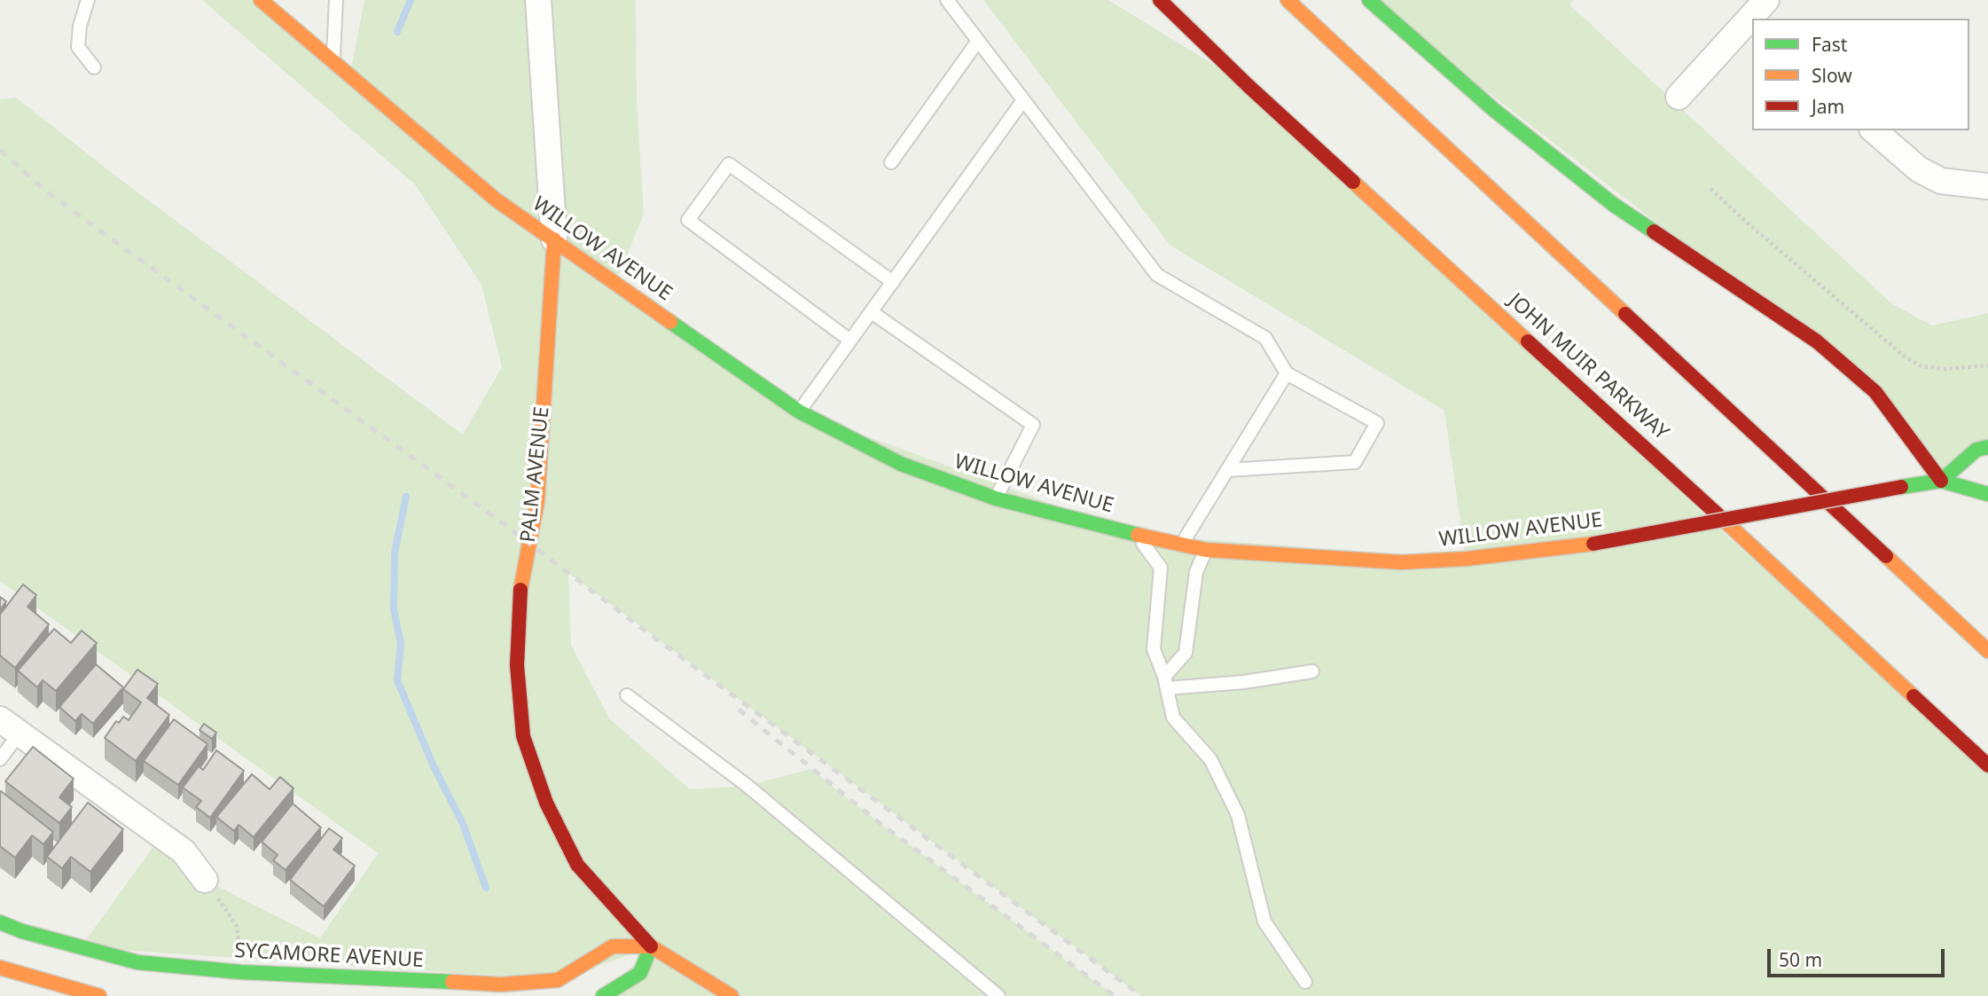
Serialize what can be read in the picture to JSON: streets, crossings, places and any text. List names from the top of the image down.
{
  "streets": {
    "main road": [
      "WILLOW AVENUE",
      "JOHN MUIR PARKWAY",
      "PALM AVENUE",
      "SYCAMORE AVENUE"
    ]
  },
  "crossings": [
    ["WILLOW AVENUE", "PALM AVENUE"],
    ["PALM AVENUE", "SYCAMORE AVENUE"]
  ],
  "legend": ["Fast", "Slow", "Jam"],
  "scale_bar": "50 m"
}
